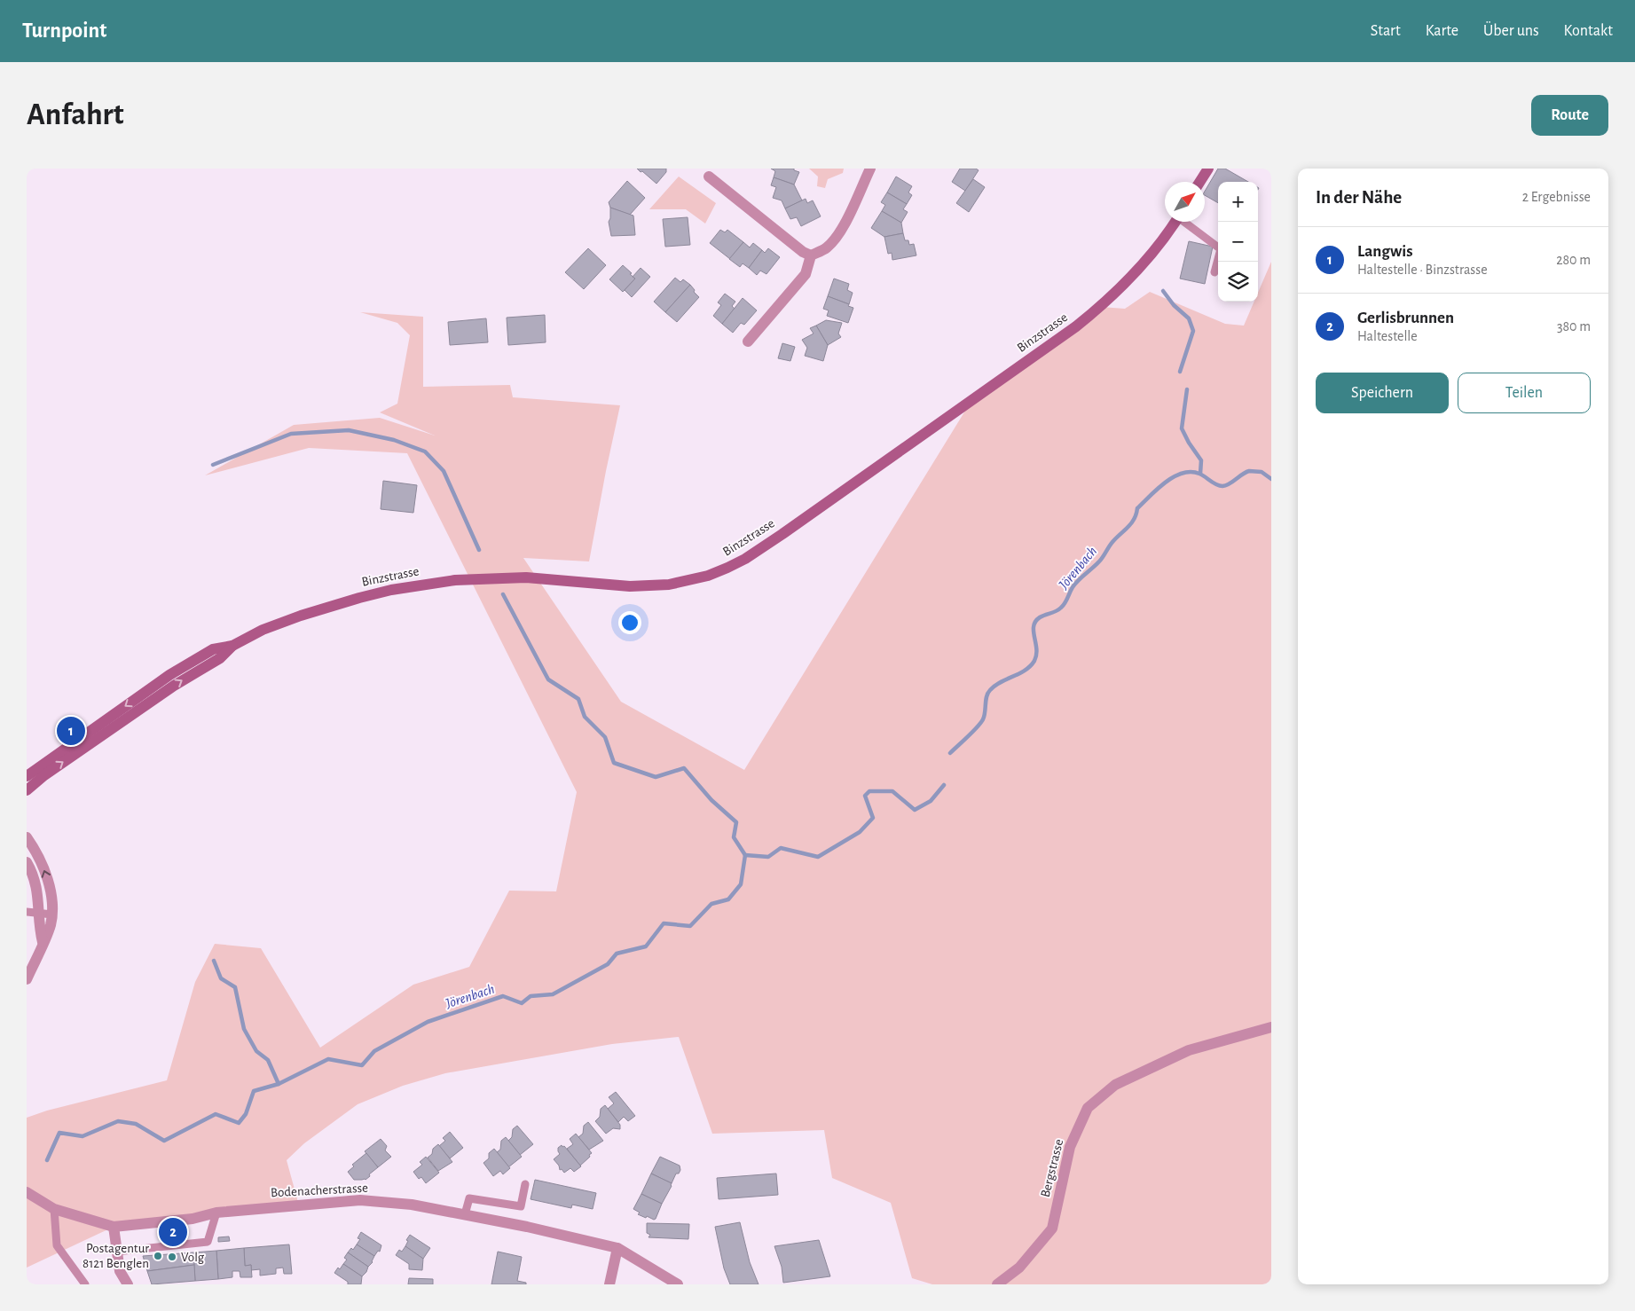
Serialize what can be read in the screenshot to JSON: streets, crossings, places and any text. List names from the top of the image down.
{
  "streets": {
    "main road": ["Binzstrasse"],
    "street": ["Bergstrasse", "Bodenacherstrasse"]
  },
  "water": ["Jörenbach"],
  "places": ["Postagentur 8121 Benglen", "Volg"],
  "north": "top right",
  "page": {
    "header": "Turnpoint",
    "nav": [
      "Start",
      "Karte",
      "Über uns",
      "Kontakt"
    ],
    "buttons": [
      "Route",
      ["Speichern", "Teilen"]
    ],
    "title": "Anfahrt",
    "heading": ["In der Nähe", "2 Ergebnisse"],
    "map_buttons": ["+", "−"],
    "list": [
      {
        "mark": "1",
        "name": "Langwis",
        "note": "Haltestelle · Binzstrasse",
        "value": "280 m"
      },
      {
        "mark": "2",
        "name": "Gerlisbrunnen",
        "note": "Haltestelle",
        "value": "380 m"
      }
    ],
    "pins": ["1", "2"]
  }
}
